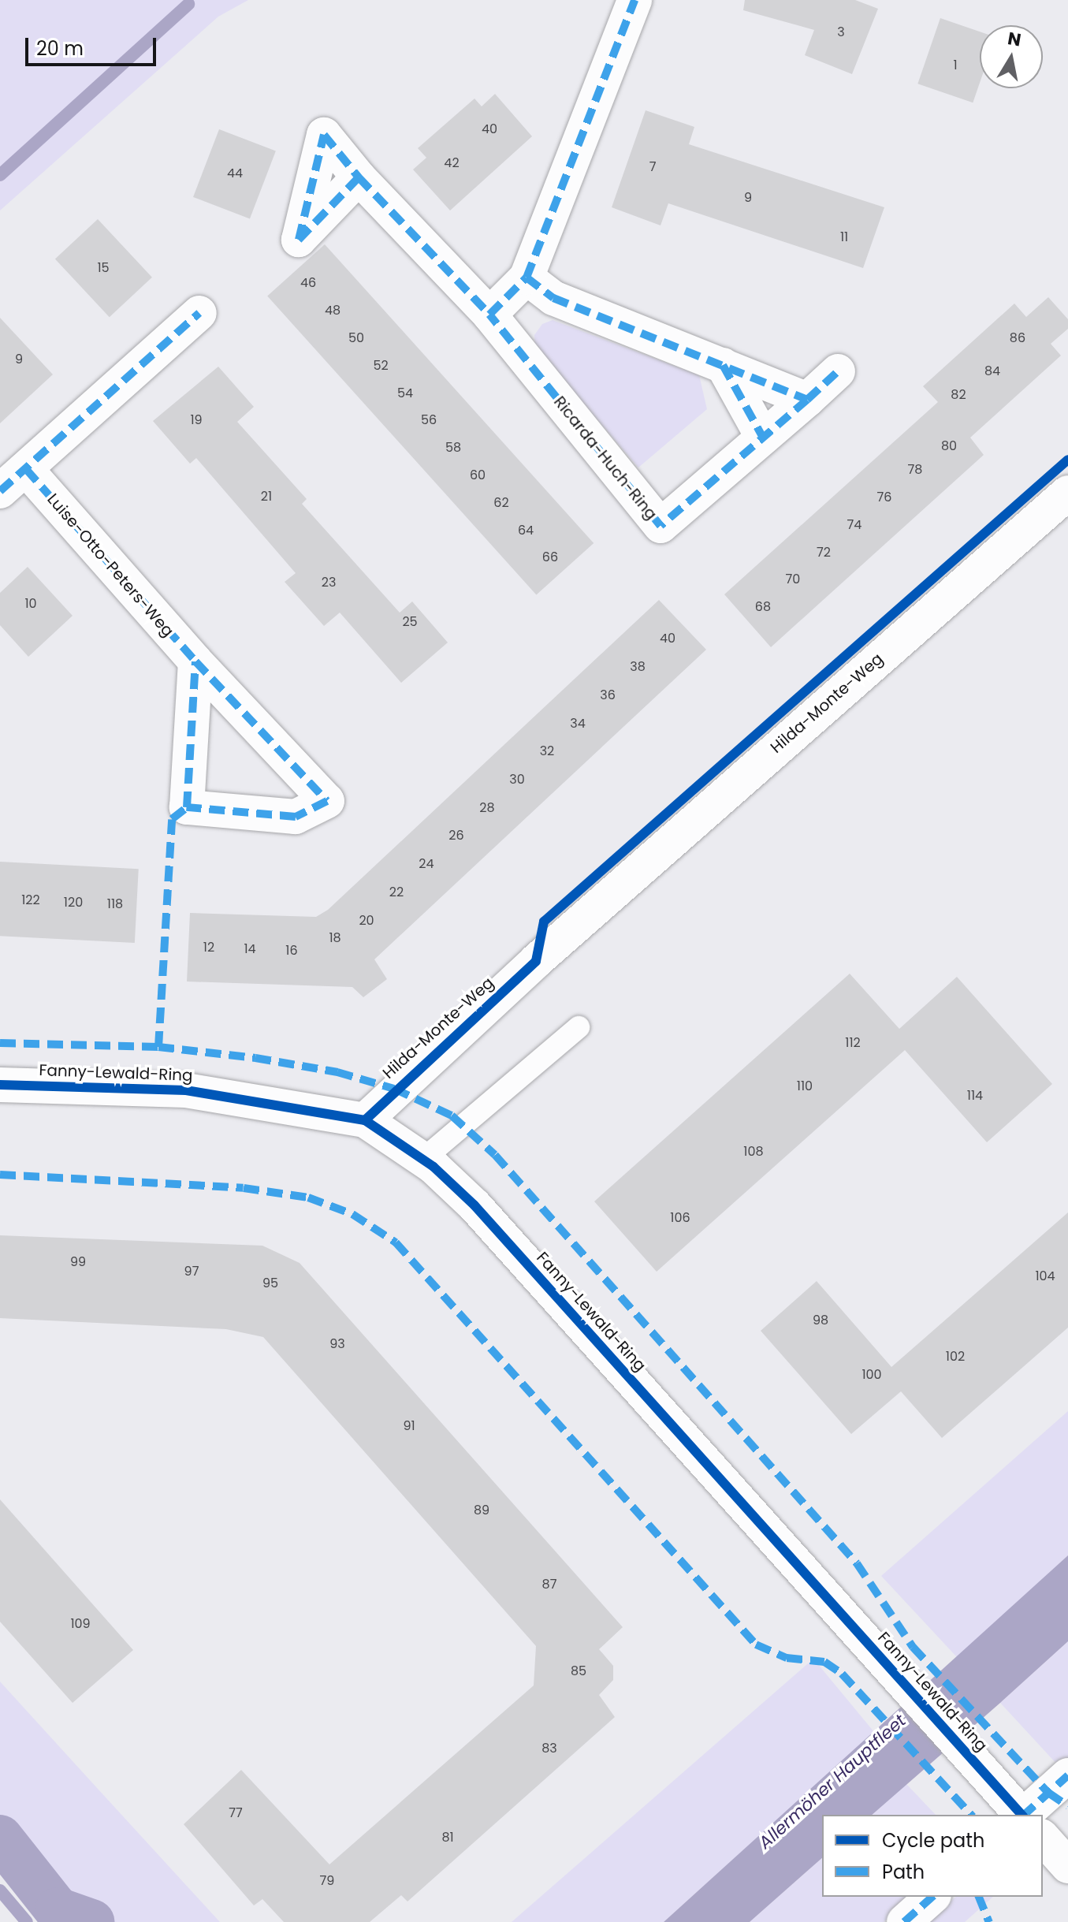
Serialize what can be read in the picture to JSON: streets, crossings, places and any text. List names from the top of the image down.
{
  "streets": {
    "street": [
      "Ricarda-Huch-Ring",
      "Luise-Otto-Peters-Weg",
      "Hilda-Monte-Weg",
      "Fanny-Lewald-Ring"
    ]
  },
  "crossings": [
    ["Hilda-Monte-Weg", "Fanny-Lewald-Ring"]
  ],
  "water": ["Allermöher Hauptfleet"],
  "house_numbers": [
    "3",
    "1",
    "40",
    "42",
    "7",
    "44",
    "9",
    "11",
    "15",
    "46",
    "48",
    "50",
    "86",
    "9",
    "52",
    "84",
    "54",
    "82",
    "19",
    "56",
    "80",
    "58",
    "78",
    "60",
    "21",
    "76",
    "62",
    "74",
    "64",
    "72",
    "66",
    "70",
    "23",
    "10",
    "68",
    "25",
    "40",
    "38",
    "36",
    "34",
    "32",
    "30",
    "28",
    "26",
    "24",
    "22",
    "122",
    "120",
    "118",
    "20",
    "18",
    "12",
    "14",
    "16",
    "112",
    "110",
    "114",
    "108",
    "106",
    "99",
    "97",
    "104",
    "95",
    "98",
    "93",
    "102",
    "100",
    "91",
    "89",
    "87",
    "109",
    "85",
    "83",
    "77",
    "81",
    "79"
  ],
  "legend": ["Cycle path", "Path"],
  "scale_bar": "20 m",
  "north": "top"
}
